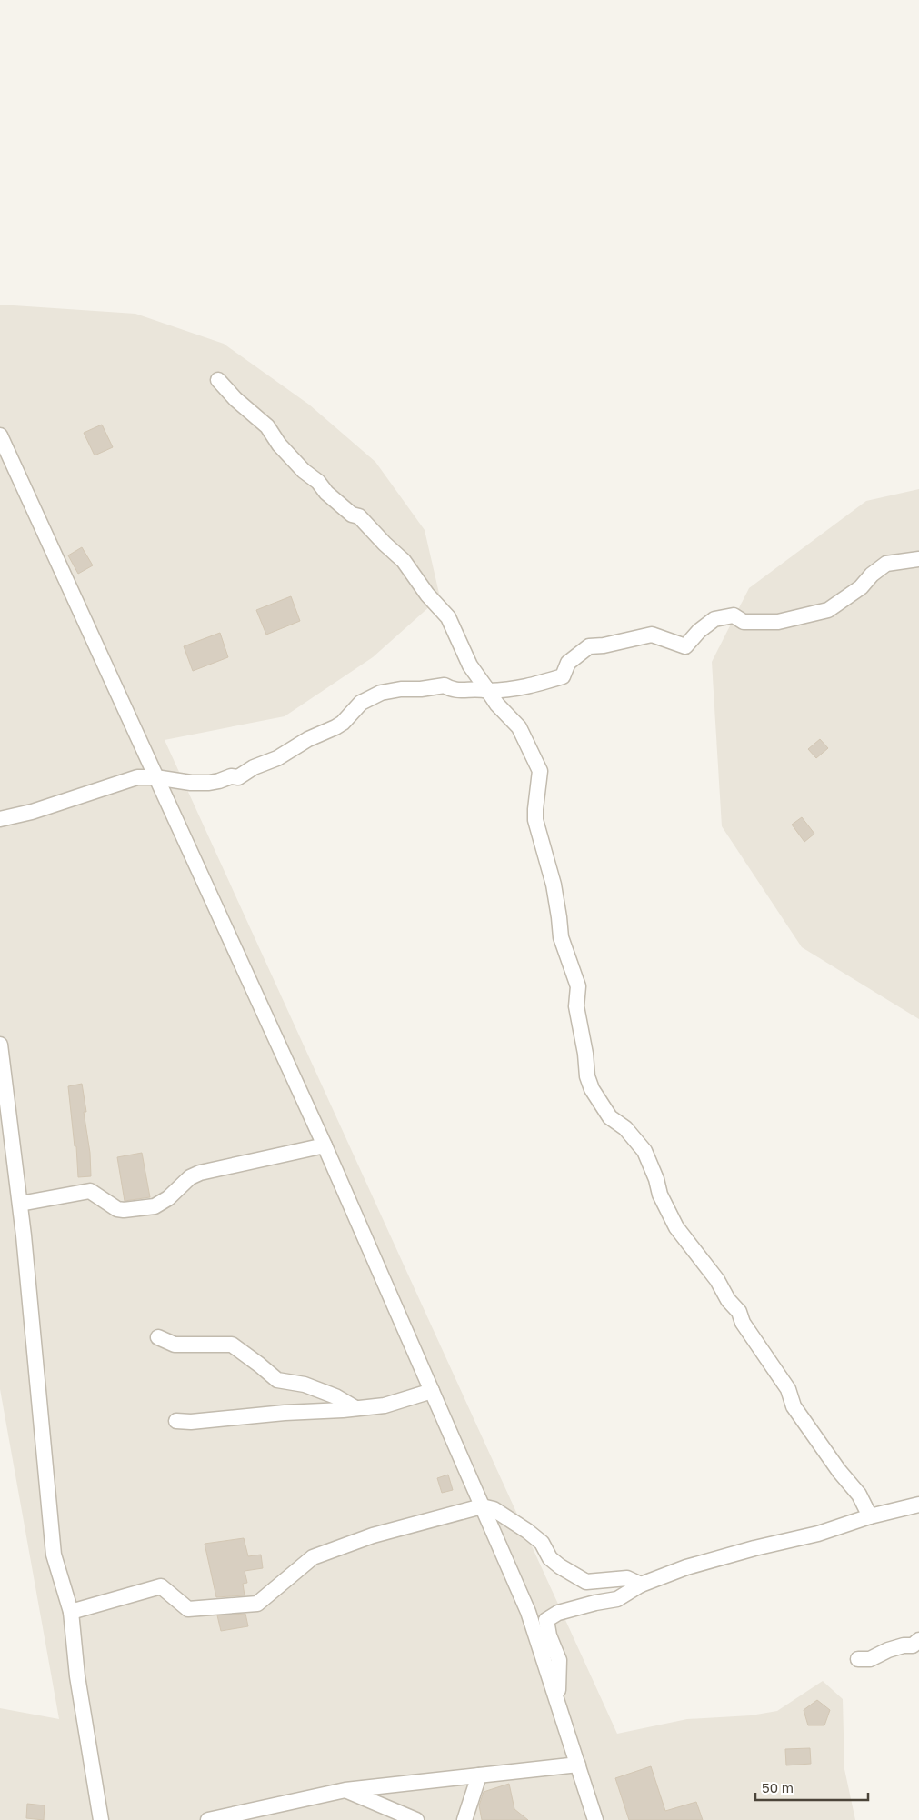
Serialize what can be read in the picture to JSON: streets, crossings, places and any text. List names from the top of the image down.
{
  "scale_bar": "50 m"
}
